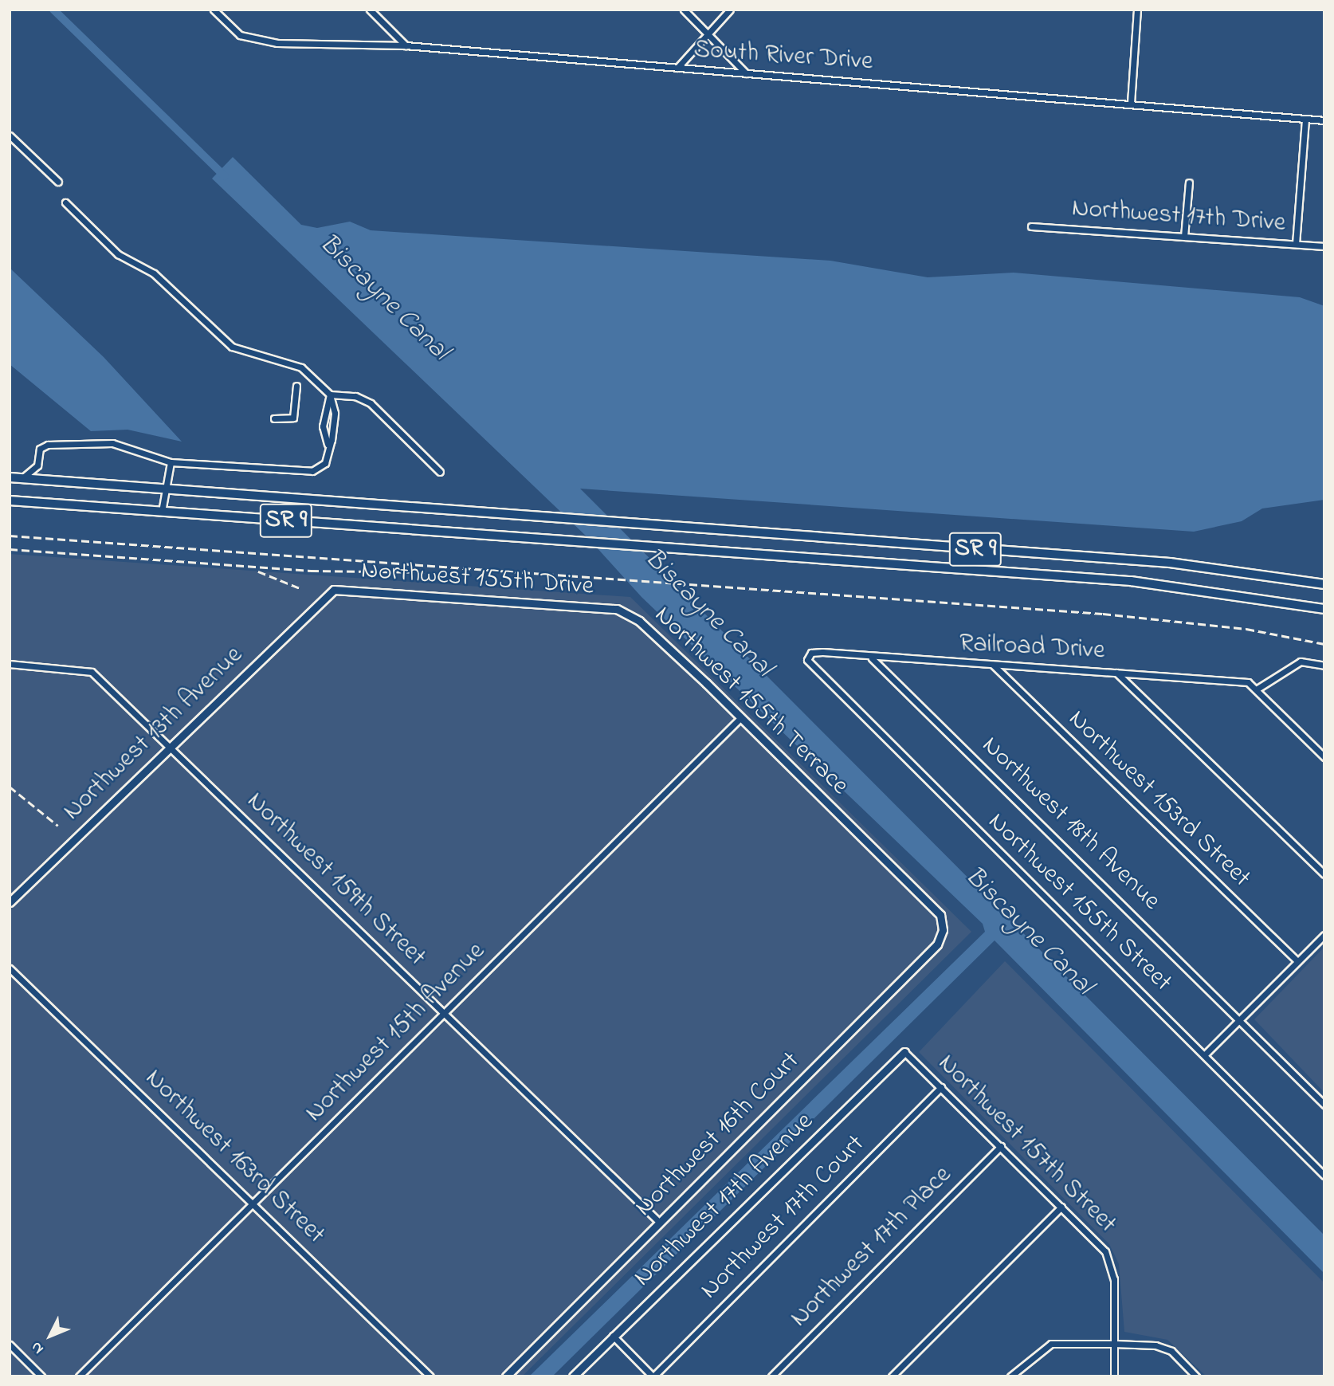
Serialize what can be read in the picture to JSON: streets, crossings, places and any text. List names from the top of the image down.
{
  "streets": {
    "main road": ["SR 9"],
    "street": [
      "South River Drive",
      "Northwest 17th Drive",
      "Northwest 155th Drive",
      "Railroad Drive",
      "Northwest 155th Terrace",
      "Northwest 13th Avenue",
      "Northwest 153rd Street",
      "Northwest 18th Avenue",
      "Northwest 159th Street",
      "Northwest 155th Street",
      "Northwest 15th Avenue",
      "Northwest 16th Court",
      "Northwest 157th Street",
      "Northwest 163rd Street",
      "Northwest 17th Avenue",
      "Northwest 17th Court",
      "Northwest 17th Place"
    ]
  },
  "crossings": [
    ["Northwest 155th Drive", "Northwest 155th Terrace"],
    ["Northwest 155th Drive", "Northwest 13th Avenue"],
    ["Railroad Drive", "Northwest 153rd Street"],
    ["Railroad Drive", "Northwest 18th Avenue"],
    ["Railroad Drive", "Northwest 155th Street"],
    ["Northwest 155th Terrace", "Northwest 15th Avenue"],
    ["Northwest 155th Terrace", "Northwest 16th Court"],
    ["Northwest 13th Avenue", "Northwest 159th Street"],
    ["Northwest 159th Street", "Northwest 15th Avenue"],
    ["Northwest 159th Street", "Northwest 16th Court"],
    ["Northwest 15th Avenue", "Northwest 163rd Street"],
    ["Northwest 157th Street", "Northwest 17th Avenue"],
    ["Northwest 157th Street", "Northwest 17th Court"],
    ["Northwest 157th Street", "Northwest 17th Place"]
  ],
  "water": ["Biscayne Canal"],
  "north": "bottom left"
}
